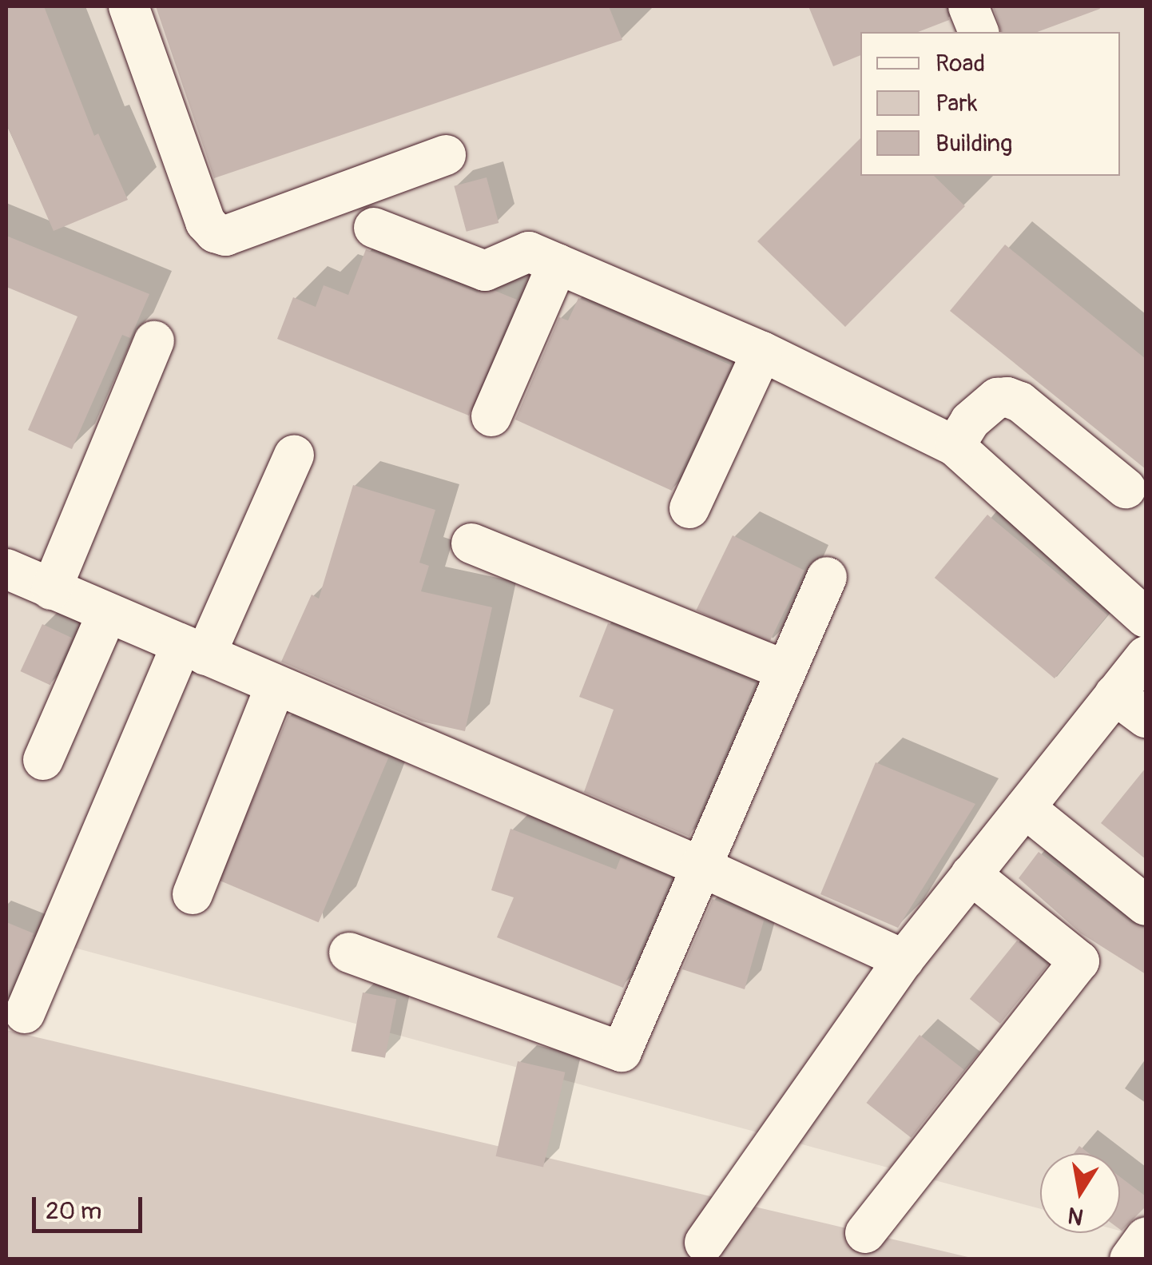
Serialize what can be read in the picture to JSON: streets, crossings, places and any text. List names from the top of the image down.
{
  "legend": ["Road", "Park", "Building"],
  "scale_bar": "20 m",
  "north": "bottom"
}
